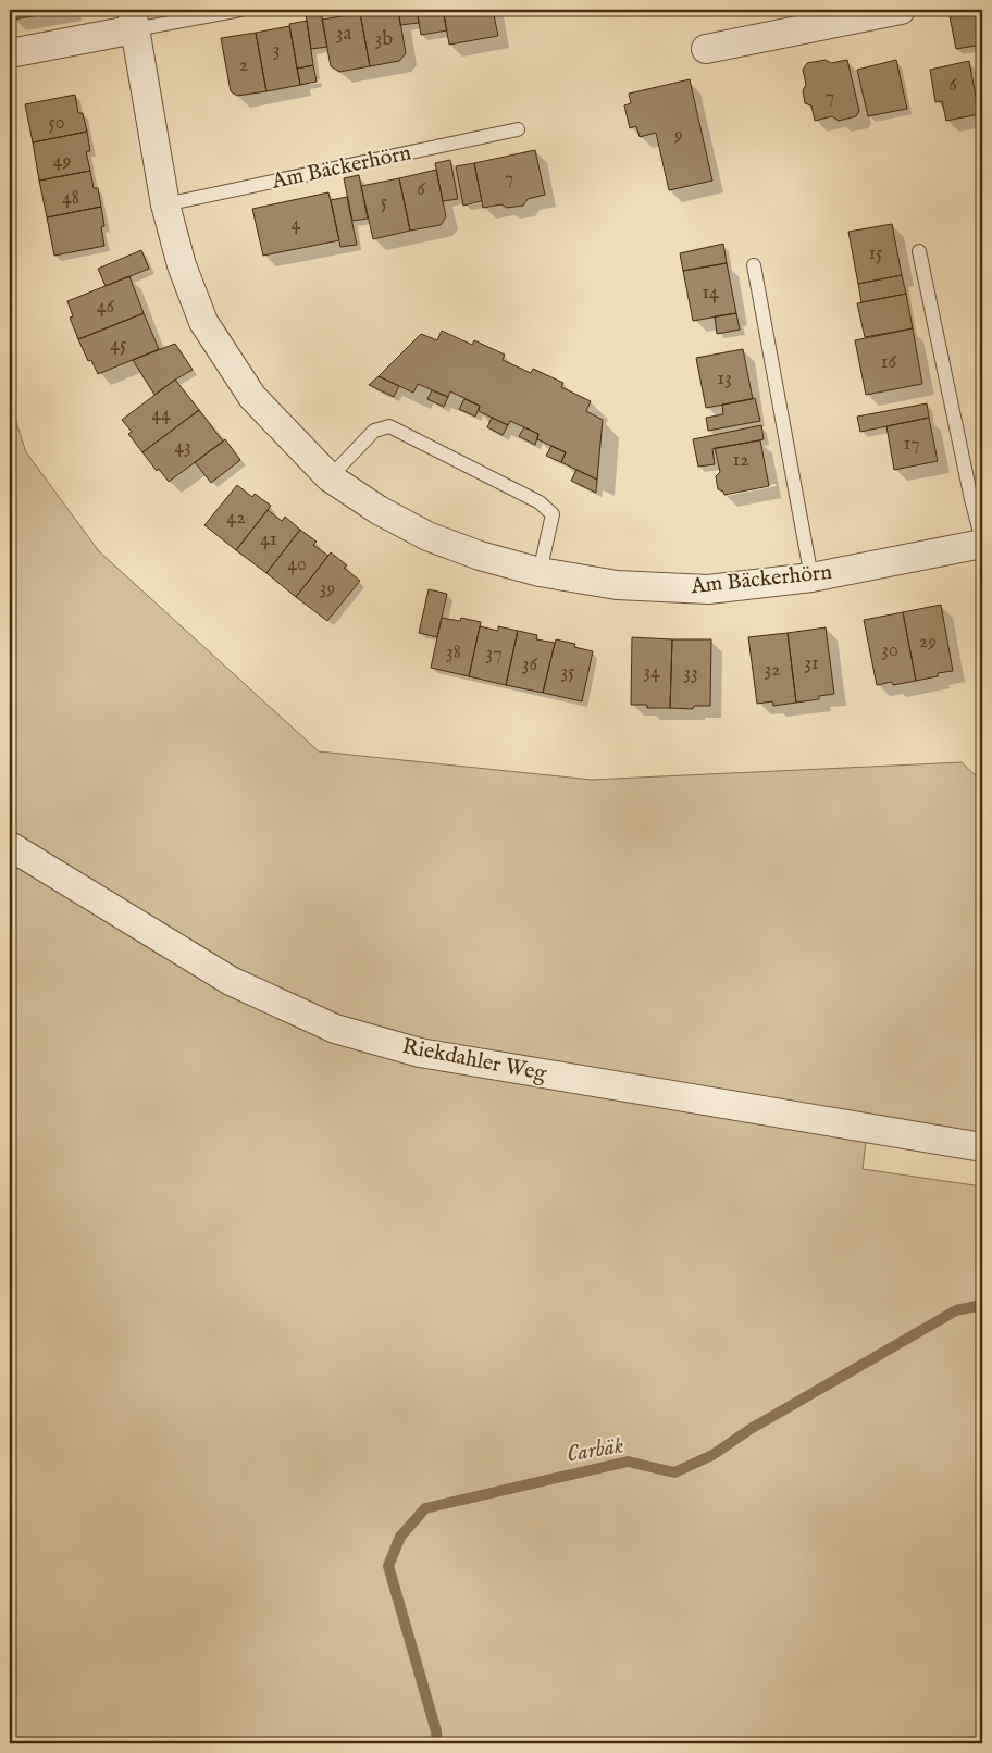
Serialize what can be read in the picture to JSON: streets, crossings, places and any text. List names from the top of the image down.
{
  "streets": {
    "street": ["Am Bäckerhörn", "Riekdahler Weg"]
  },
  "water": ["Carbäk"],
  "house_numbers": [
    "3a",
    "3b",
    "3",
    "2",
    "6",
    "7",
    "50",
    "9",
    "49",
    "7",
    "6",
    "48",
    "5",
    "4",
    "15",
    "14",
    "46",
    "45",
    "16",
    "13",
    "44",
    "17",
    "43",
    "12",
    "42",
    "41",
    "40",
    "39",
    "29",
    "30",
    "38",
    "37",
    "31",
    "36",
    "32",
    "35",
    "34",
    "33"
  ]
}
